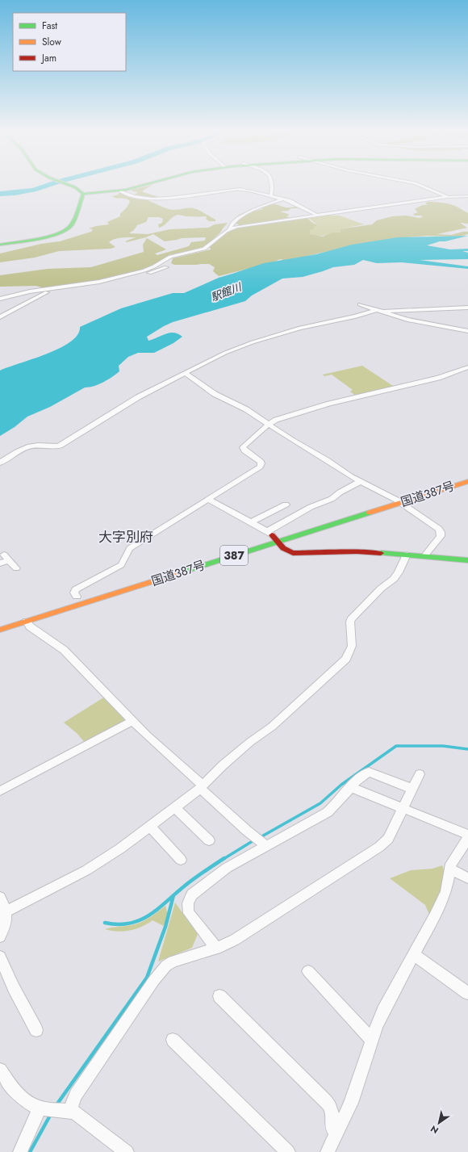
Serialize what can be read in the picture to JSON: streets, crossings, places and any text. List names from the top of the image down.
{
  "streets": {
    "main road": ["国道387号", "387"]
  },
  "districts": ["大字別府"],
  "water": ["駅館川"],
  "legend": ["Fast", "Slow", "Jam"],
  "north": "bottom left"
}
